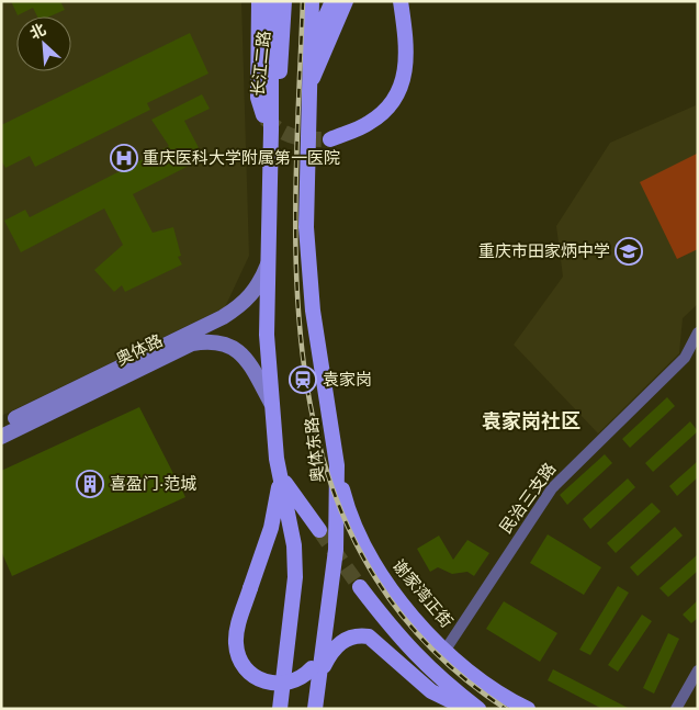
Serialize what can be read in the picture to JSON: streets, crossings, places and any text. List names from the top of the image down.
{
  "streets": {
    "main road": [
      "长江二路",
      "奥体路",
      "奥体东路",
      "谢家湾正街"
    ],
    "street": ["民治三支路"]
  },
  "crossings": [
    ["奥体东路", "谢家湾正街"],
    ["民治三支路", "谢家湾正街"]
  ],
  "districts": ["袁家岗社区"],
  "places": {
    "hospital": ["重庆医科大学附属第一医院"],
    "school or university": ["重庆市田家炳中学"],
    "station": ["袁家岗"],
    "building": ["喜盈门·范城"]
  },
  "north": "top left"
}
